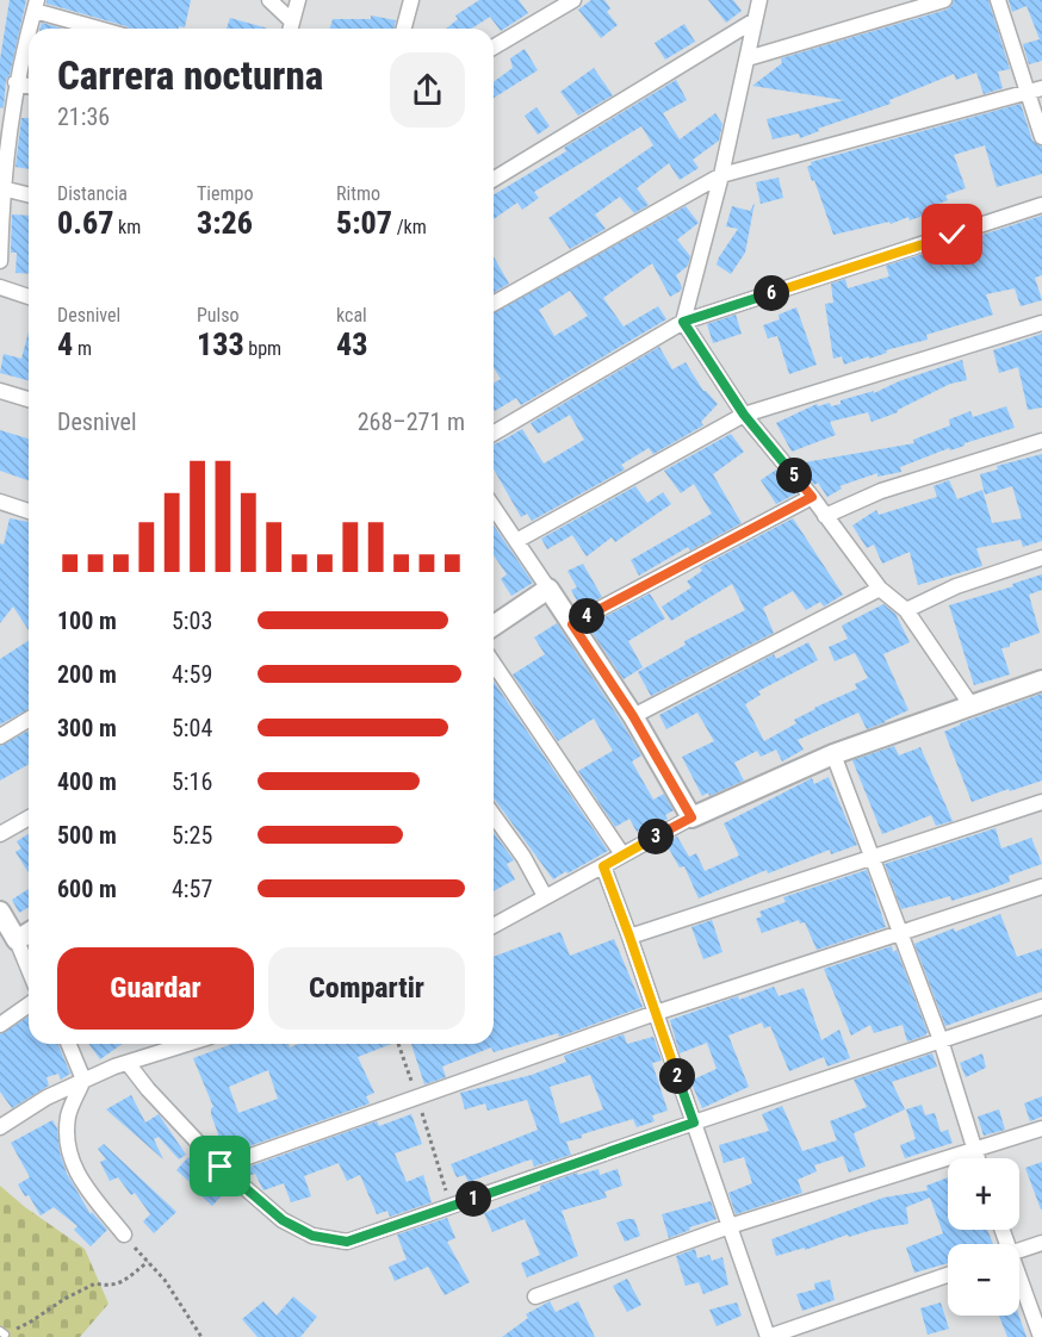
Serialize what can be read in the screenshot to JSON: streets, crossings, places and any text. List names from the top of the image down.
{
  "page": {
    "heading": ["Carrera nocturna", "21:36"],
    "stats": [
      ["Distancia", "0.67 km"],
      ["Tiempo", "3:26"],
      ["Ritmo", "5:07 /km"],
      ["Desnivel", "4 m"],
      ["Pulso", "133 bpm"],
      ["kcal", "43"]
    ],
    "pins": [
      "6",
      "5",
      "4",
      "3",
      "2",
      "1"
    ],
    "chart": ["Desnivel", "268–271 m"],
    "list": [
      {
        "name": "100 m",
        "note": "5:03"
      },
      {
        "name": "200 m",
        "note": "4:59"
      },
      {
        "name": "300 m",
        "note": "5:04"
      },
      {
        "name": "400 m",
        "note": "5:16"
      },
      {
        "name": "500 m",
        "note": "5:25"
      },
      {
        "name": "600 m",
        "note": "4:57"
      }
    ],
    "buttons": ["Guardar", "Compartir"],
    "map_buttons": ["+", "−"]
  }
}
